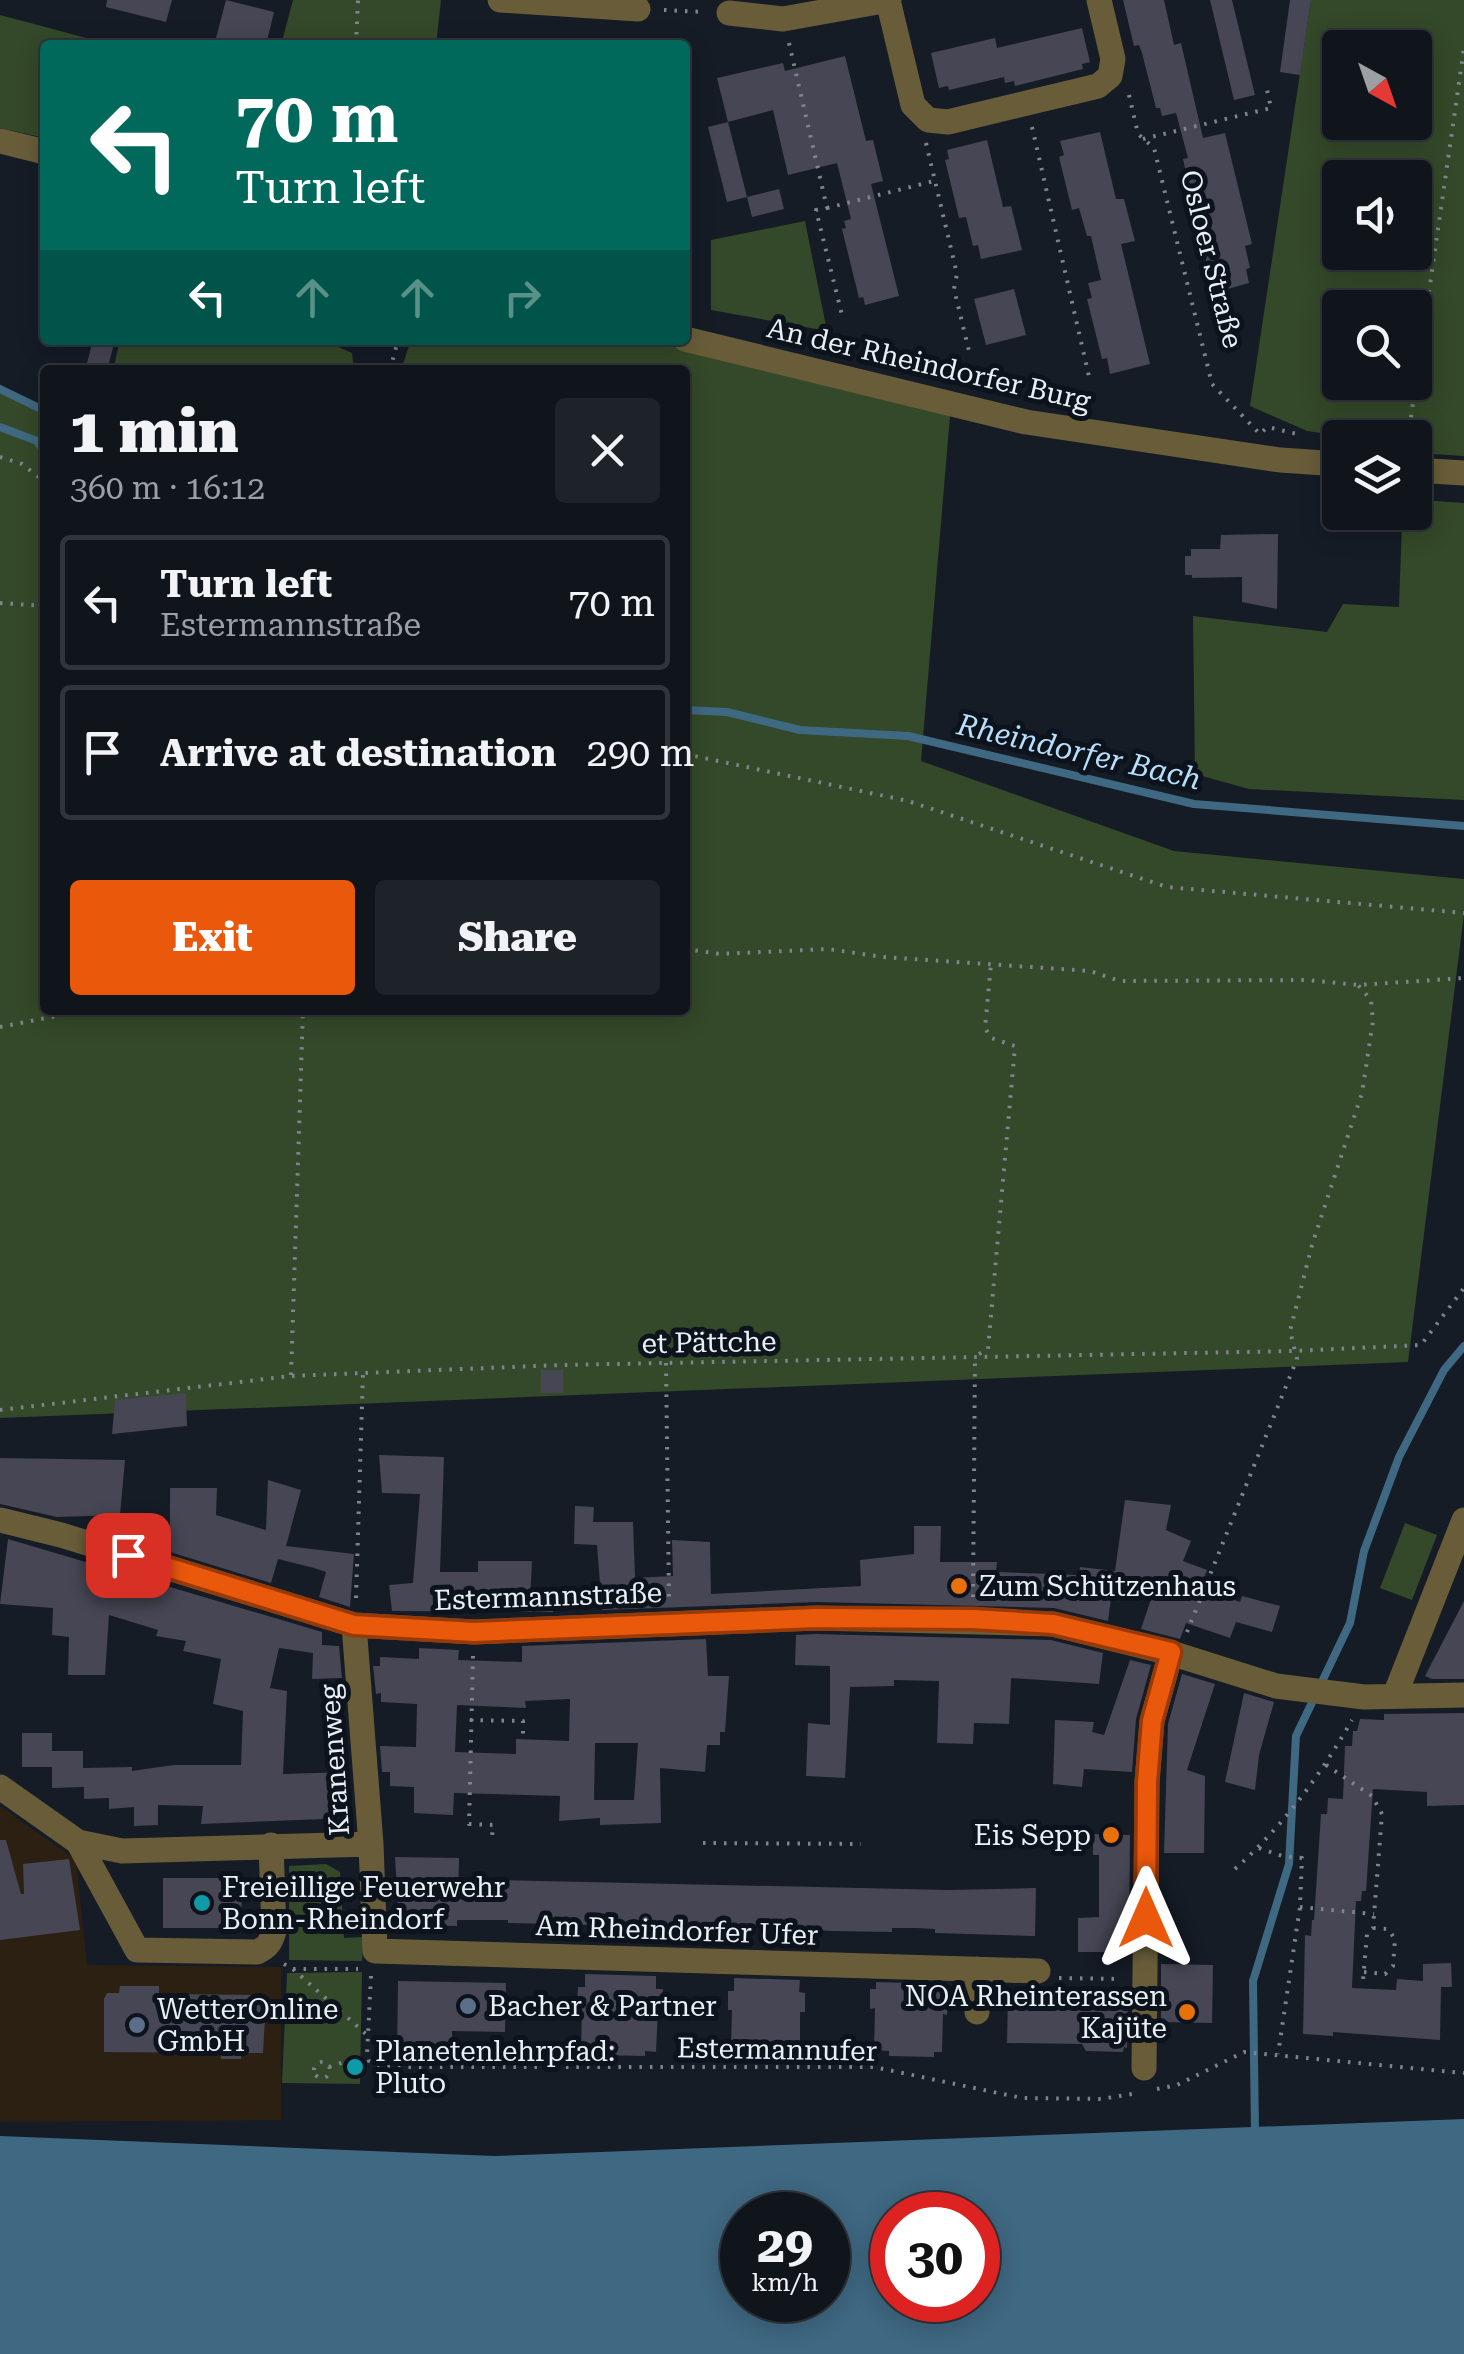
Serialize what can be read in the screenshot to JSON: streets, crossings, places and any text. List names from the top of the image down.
{
  "streets": {
    "street": [
      "An der Rheindorfer Burg",
      "Estermannstraße",
      "Kranenweg",
      "Am Rheindorfer Ufer"
    ],
    "path": ["Osloer Straße", "et Pättche", "Estermannufer"]
  },
  "crossings": [
    ["Estermannstraße", "Kranenweg"],
    ["Kranenweg", "Am Rheindorfer Ufer"]
  ],
  "water": ["Rheindorfer Bach"],
  "places": [
    "Zum Schützenhaus",
    "Eis Sepp",
    "Freieillige Feuerwehr Bonn-Rheindorf",
    "Bacher & Partner",
    "NOA Rheinterassen Kajüte",
    "WetterOnline GmbH",
    "Planetenlehrpfad: Pluto"
  ],
  "north": "bottom right",
  "page": {
    "turn": ["70 m", "Turn left"],
    "heading": ["1 min", "360 m · 16:12"],
    "list": [
      {
        "name": "Turn left",
        "note": "Estermannstraße",
        "value": "70 m"
      },
      {
        "name": "Arrive at destination",
        "value": "290 m"
      }
    ],
    "buttons": ["Exit", "Share"],
    "speed": "29 km/h",
    "limit": "30"
  }
}
